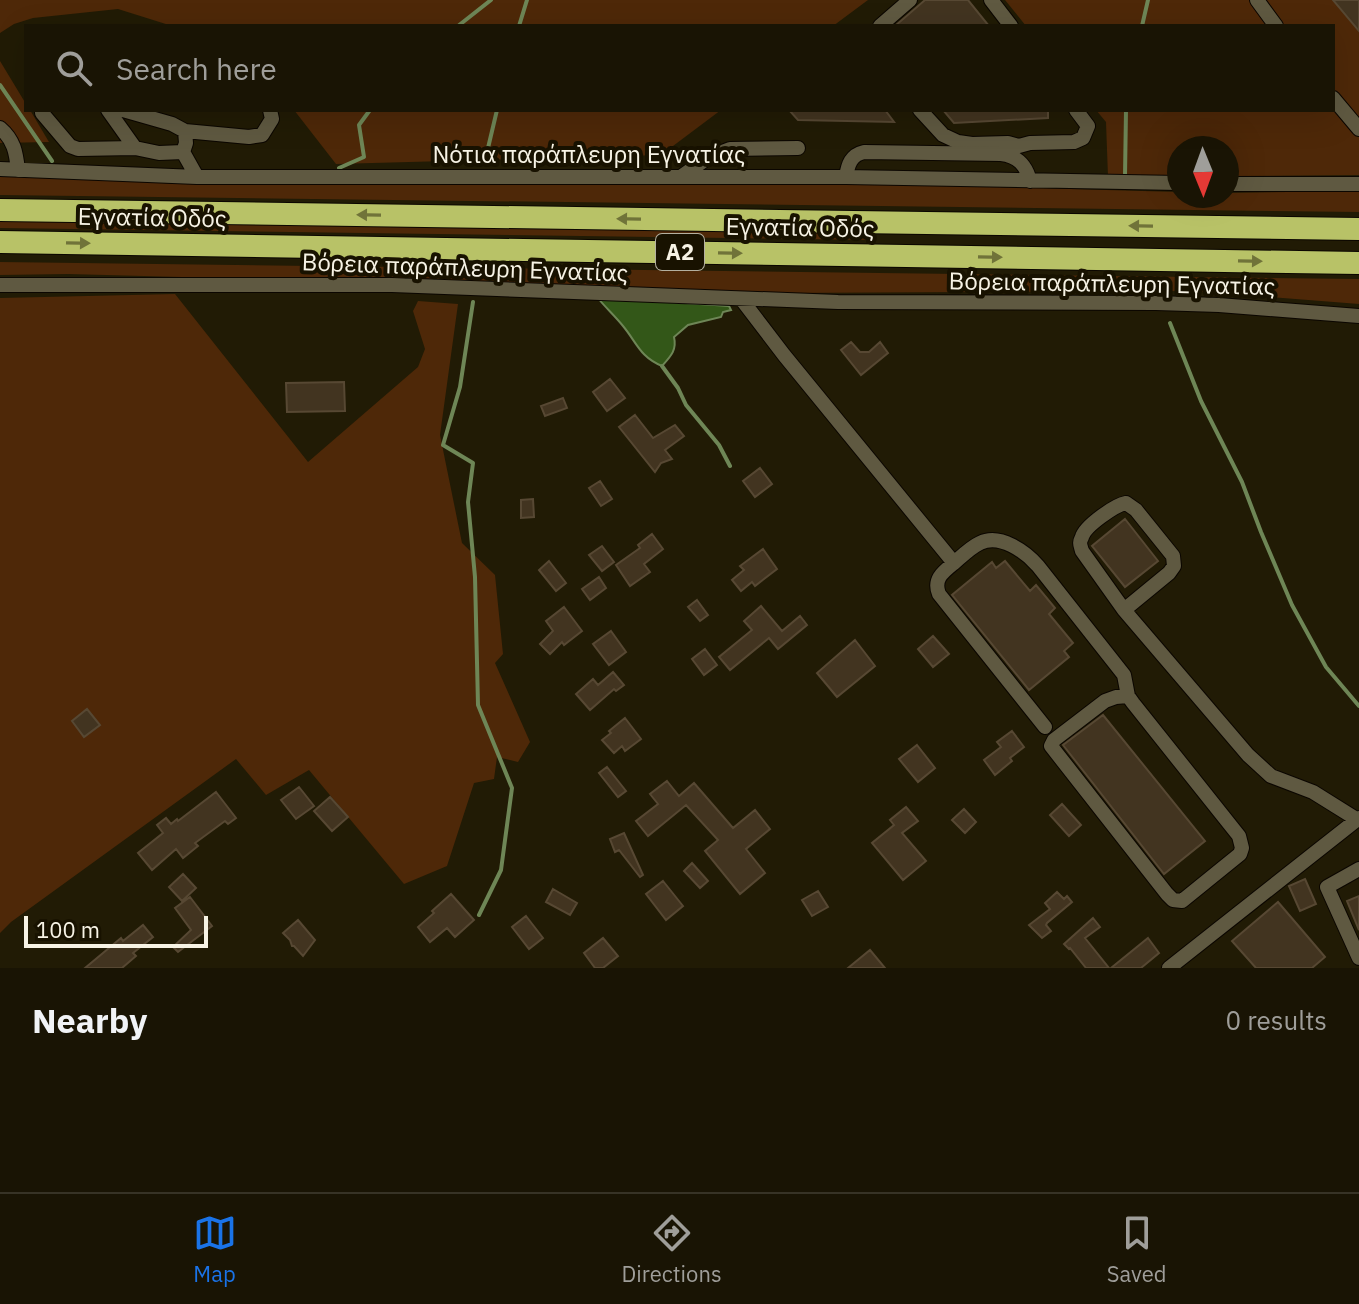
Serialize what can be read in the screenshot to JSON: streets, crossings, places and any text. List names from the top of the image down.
{
  "streets": {
    "highway": ["Εγνατία Οδός", "Α2"],
    "street": ["Νότια παράπλευρη Εγνατίας", "Βόρεια παράπλευρη Εγνατίας"]
  },
  "scale_bar": "100 m",
  "north": "bottom",
  "page": {
    "search": "Search here",
    "scale": "100 m",
    "heading": ["Nearby", "0 results"],
    "nav": ["Map", "Directions", "Saved"]
  }
}
